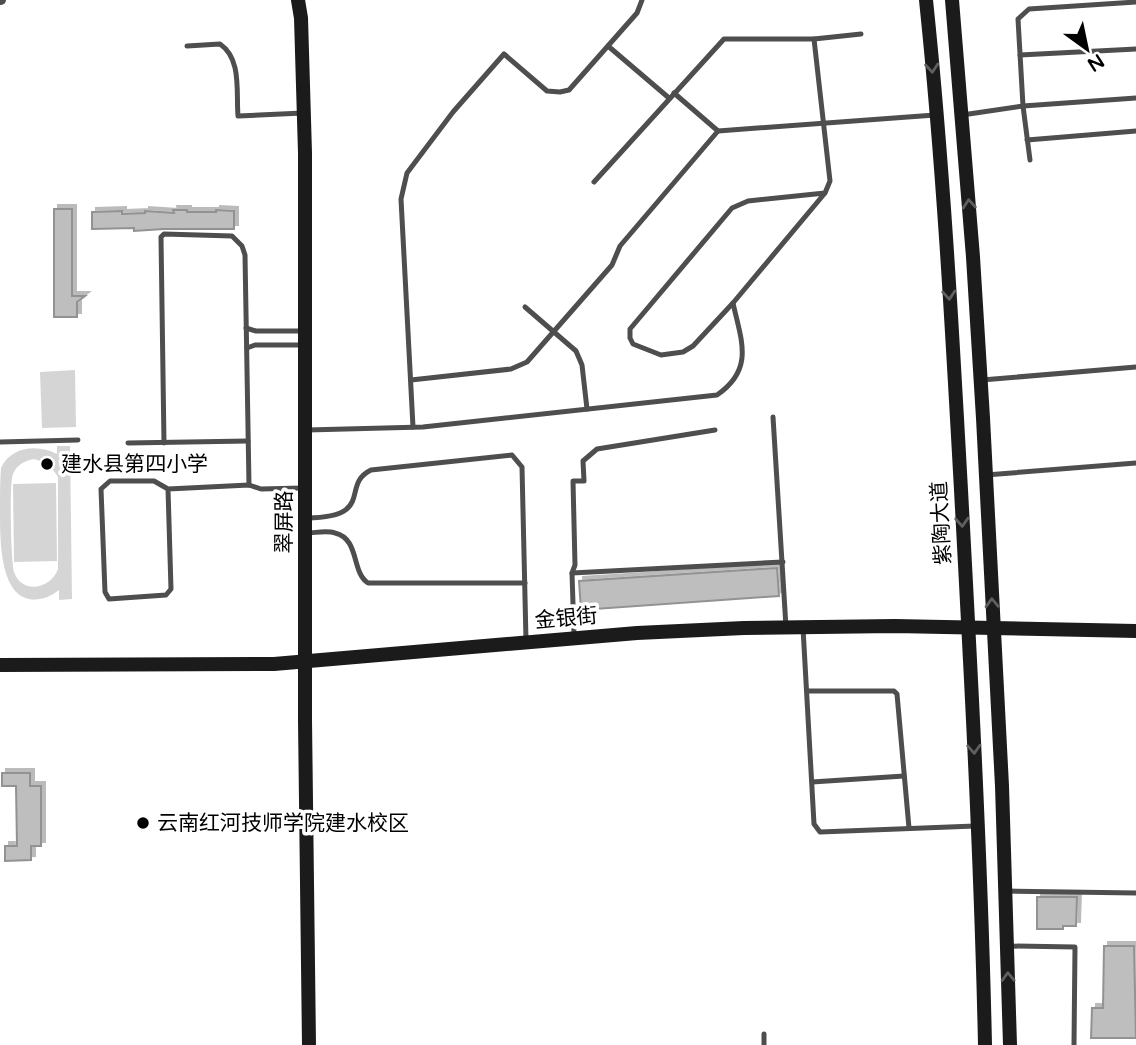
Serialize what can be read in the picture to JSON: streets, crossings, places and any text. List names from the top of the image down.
{
  "streets": {
    "street": ["翠屏路", "紫陶大道", "金银街"]
  },
  "crossings": [
    ["翠屏路", "金银街"],
    ["紫陶大道", "金银街"]
  ],
  "places": ["建水县第四小学", "云南红河技师学院建水校区"],
  "north": "bottom right"
}
